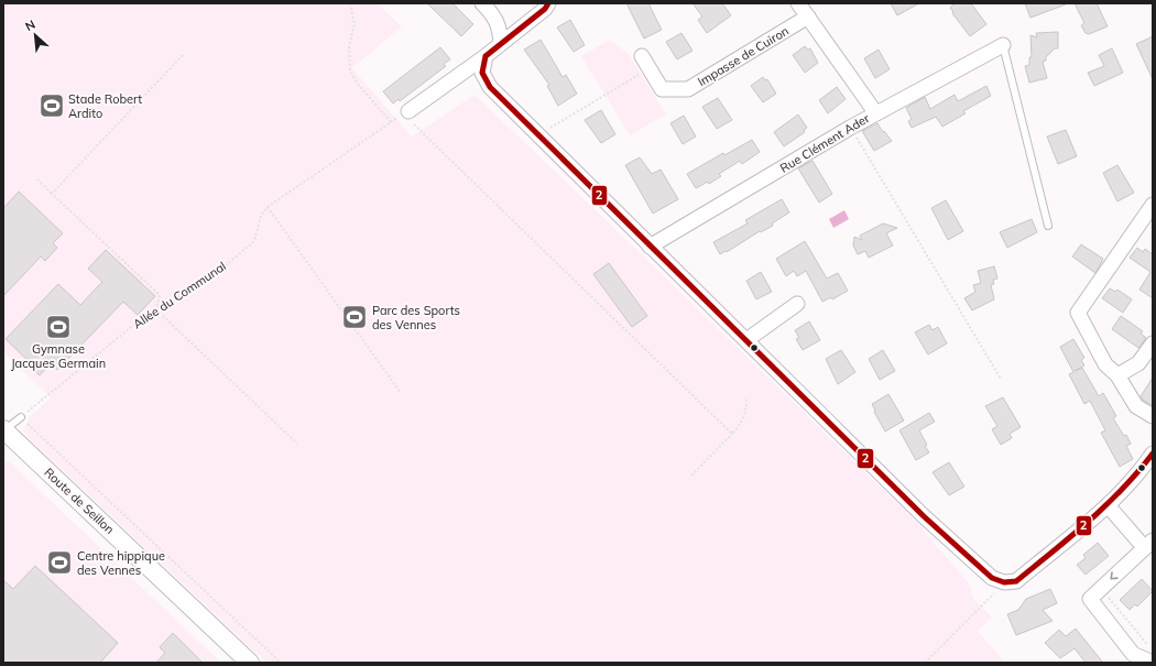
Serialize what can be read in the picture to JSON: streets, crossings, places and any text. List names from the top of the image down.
{
  "streets": {
    "street": ["Impasse de Cuiron", "Rue Clément Ader", "Route de Seillon"],
    "path": ["Allée du Communal"]
  },
  "places": {
    "sports": [
      "Stade Robert Ardito",
      "Parc des Sports des Vennes",
      "Gymnase Jacques Germain",
      "Centre hippique des Vennes"
    ]
  },
  "lines": ["transit line 2"],
  "north": "top left"
}
